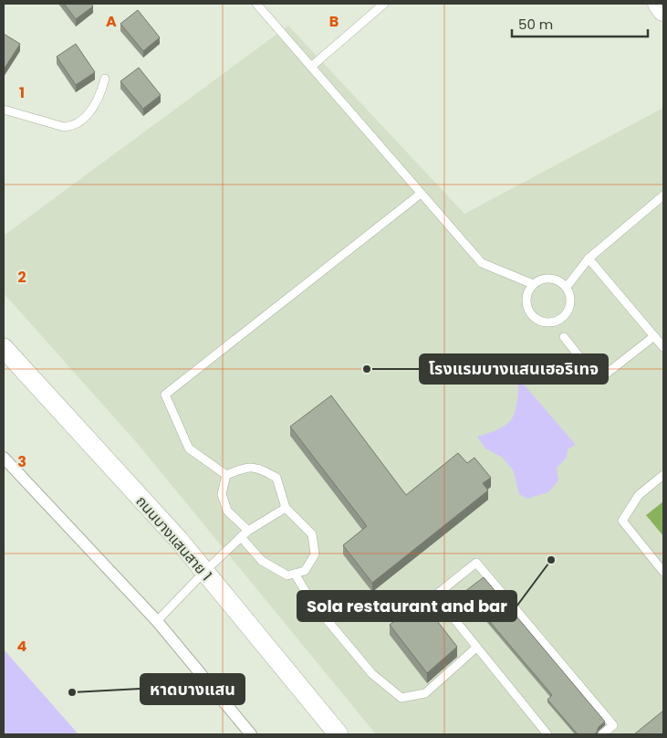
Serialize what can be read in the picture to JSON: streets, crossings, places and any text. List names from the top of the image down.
{
  "streets": {
    "street": ["ถนนบางแสนสาย 1"]
  },
  "places": ["โรงแรมบางแสนเฮอริเทจ", "Sola restaurant and bar", "หาดบางแสน"],
  "scale_bar": "50 m",
  "grid": {
    "columns": ["A", "B"],
    "rows": [
      "1",
      "2",
      "3",
      "4"
    ]
  }
}
